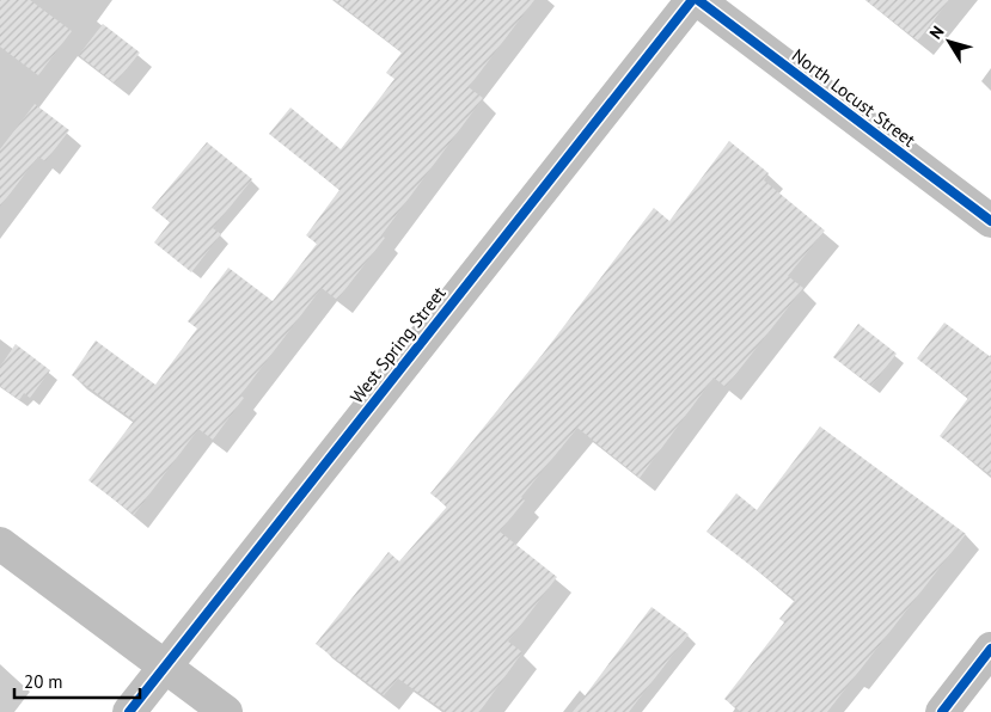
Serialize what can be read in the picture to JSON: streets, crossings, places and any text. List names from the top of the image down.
{
  "streets": {
    "street": ["North Locust Street", "West Spring Street"]
  },
  "scale_bar": "20 m",
  "north": "top left"
}
